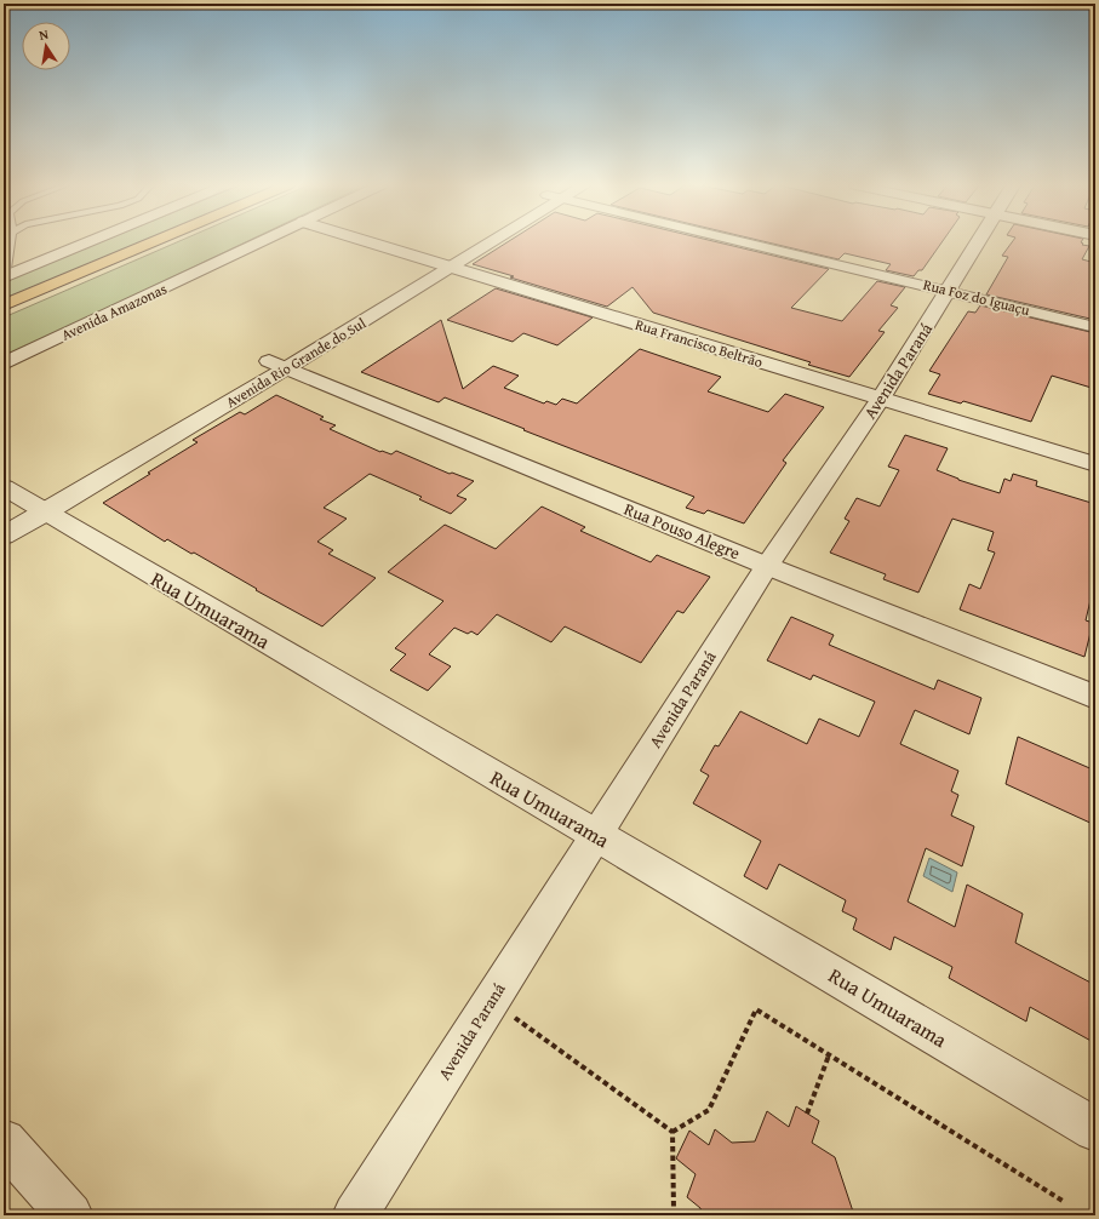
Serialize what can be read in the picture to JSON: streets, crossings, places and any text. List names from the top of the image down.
{
  "streets": {
    "street": [
      "Rua Foz do Iguaçu",
      "Avenida Amazonas",
      "Rua Francisco Beltrão",
      "Avenida Rio Grande do Sul",
      "Avenida Paraná",
      "Rua Pouso Alegre",
      "Rua Umuarama"
    ]
  },
  "crossings": [
    ["Rua Foz do Iguaçu", "Avenida Paraná"],
    ["Rua Francisco Beltrão", "Avenida Rio Grande do Sul"],
    ["Rua Francisco Beltrão", "Avenida Paraná"],
    ["Avenida Rio Grande do Sul", "Rua Pouso Alegre"],
    ["Avenida Rio Grande do Sul", "Rua Umuarama"],
    ["Avenida Paraná", "Rua Pouso Alegre"],
    ["Avenida Paraná", "Rua Umuarama"]
  ],
  "north": "top"
}
